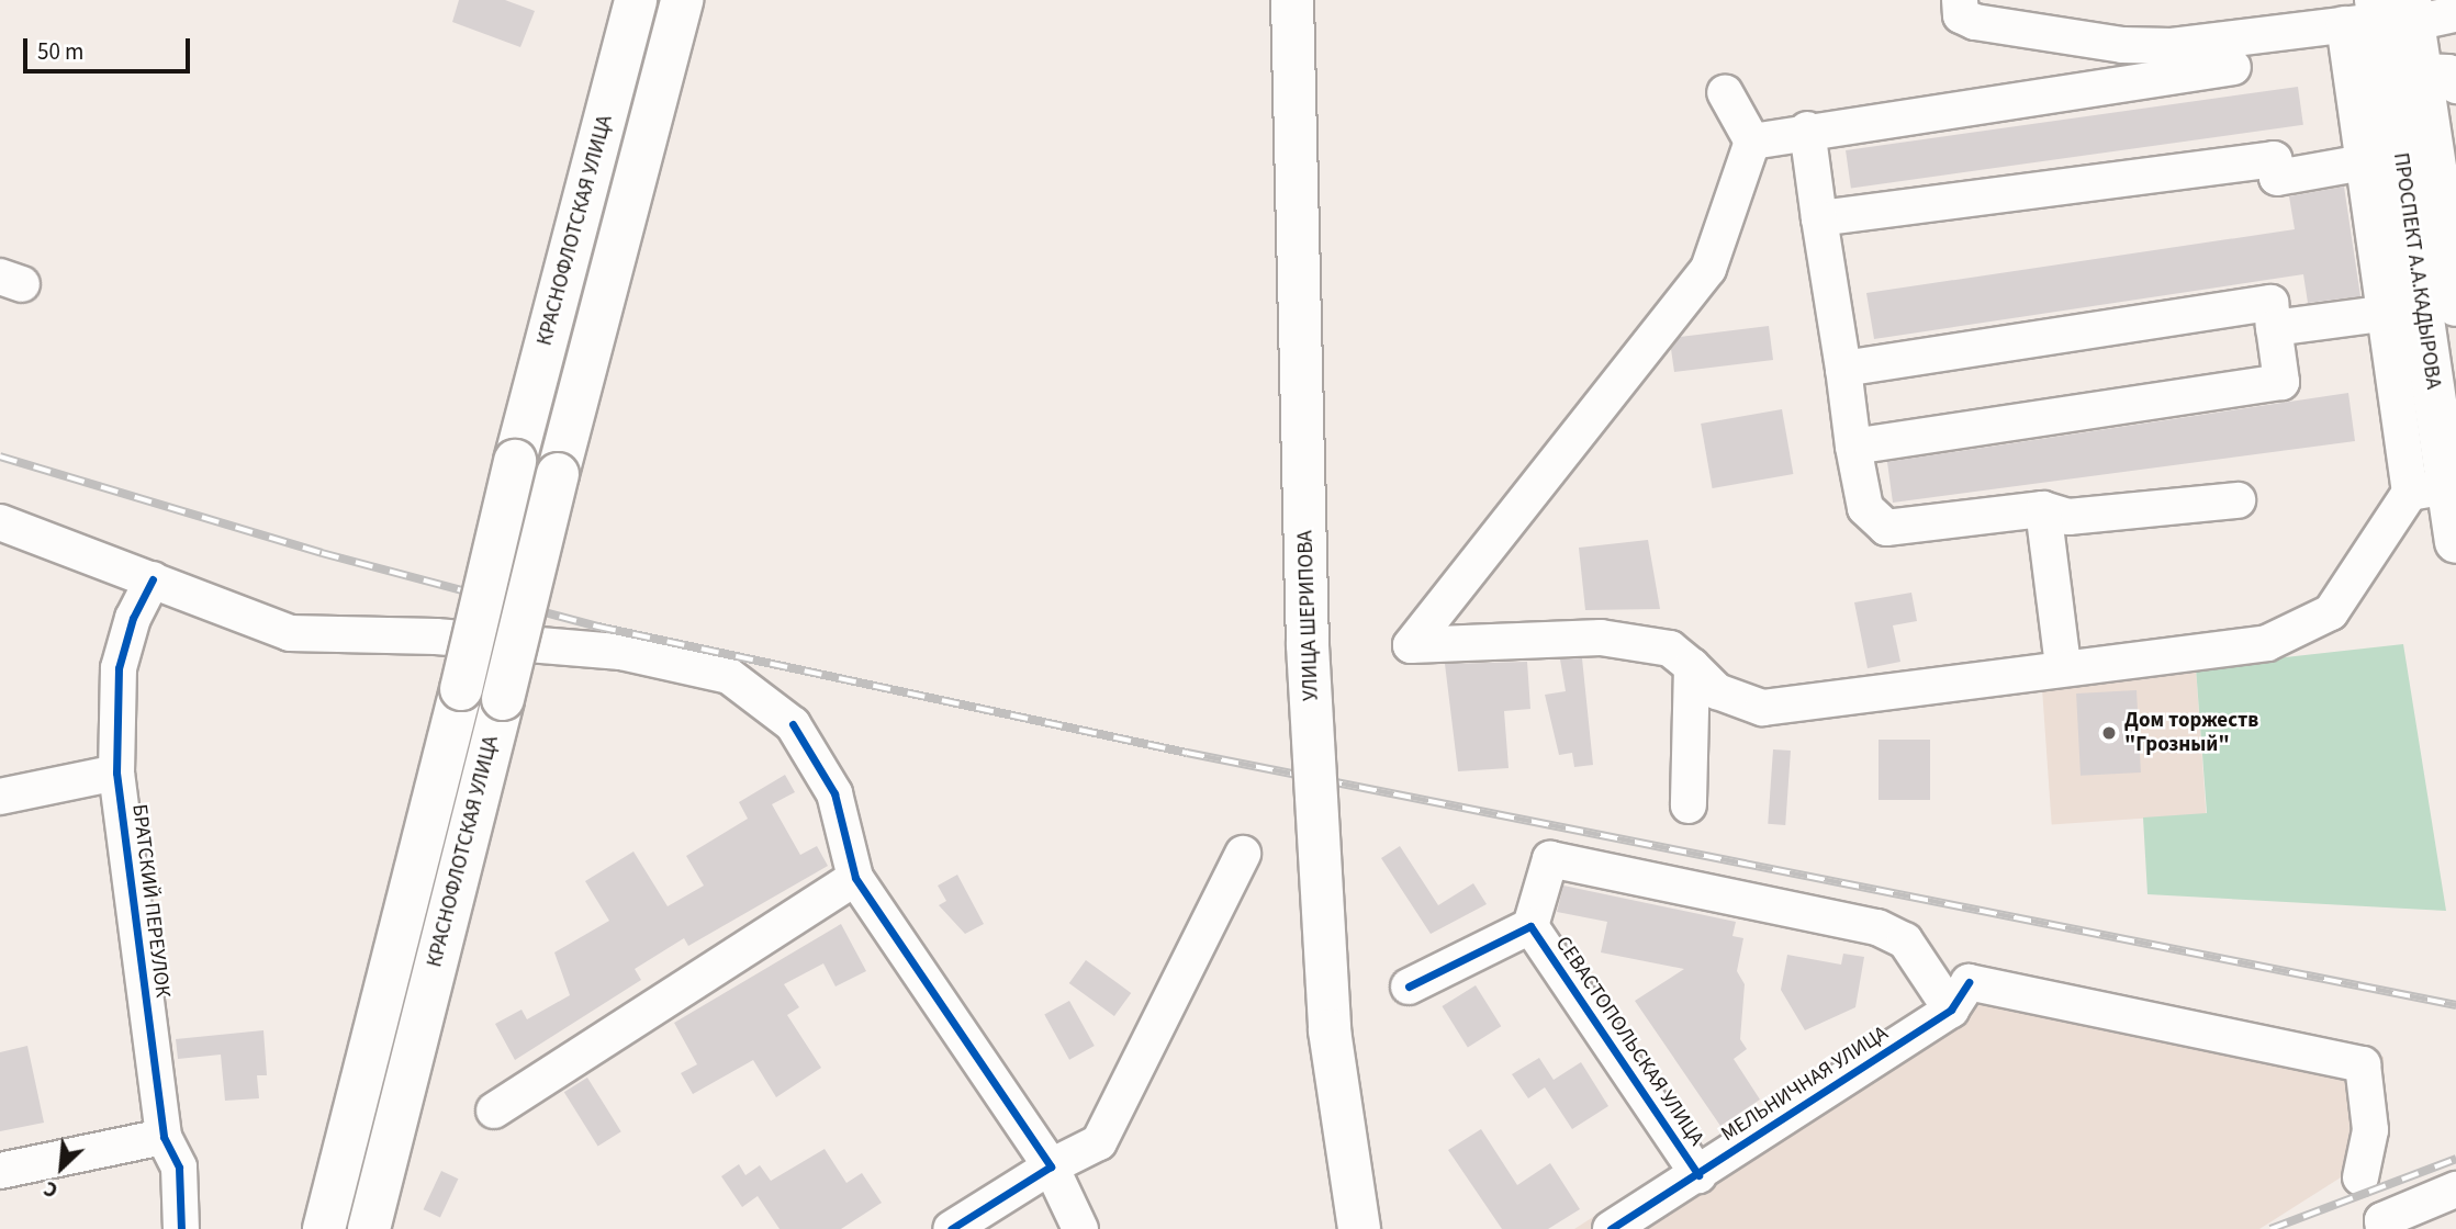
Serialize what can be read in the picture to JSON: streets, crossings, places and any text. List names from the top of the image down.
{
  "streets": {
    "main road": ["КРАСНОФЛОТСКАЯ УЛИЦА", "ПРОСПЕКТ А.А.КАДЫРОВА", "УЛИЦА ШЕРИПОВА"],
    "street": ["БРАТСКИЙ ПЕРЕУЛОК", "СЕВАСТОПОЛЬСКАЯ УЛИЦА", "МЕЛЬНИЧНАЯ УЛИЦА"]
  },
  "crossings": [
    ["СЕВАСТОПОЛЬСКАЯ УЛИЦА", "МЕЛЬНИЧНАЯ УЛИЦА"]
  ],
  "places": ["Дом торжеств \"Грозный\""],
  "scale_bar": "50 m",
  "north": "bottom left"
}
